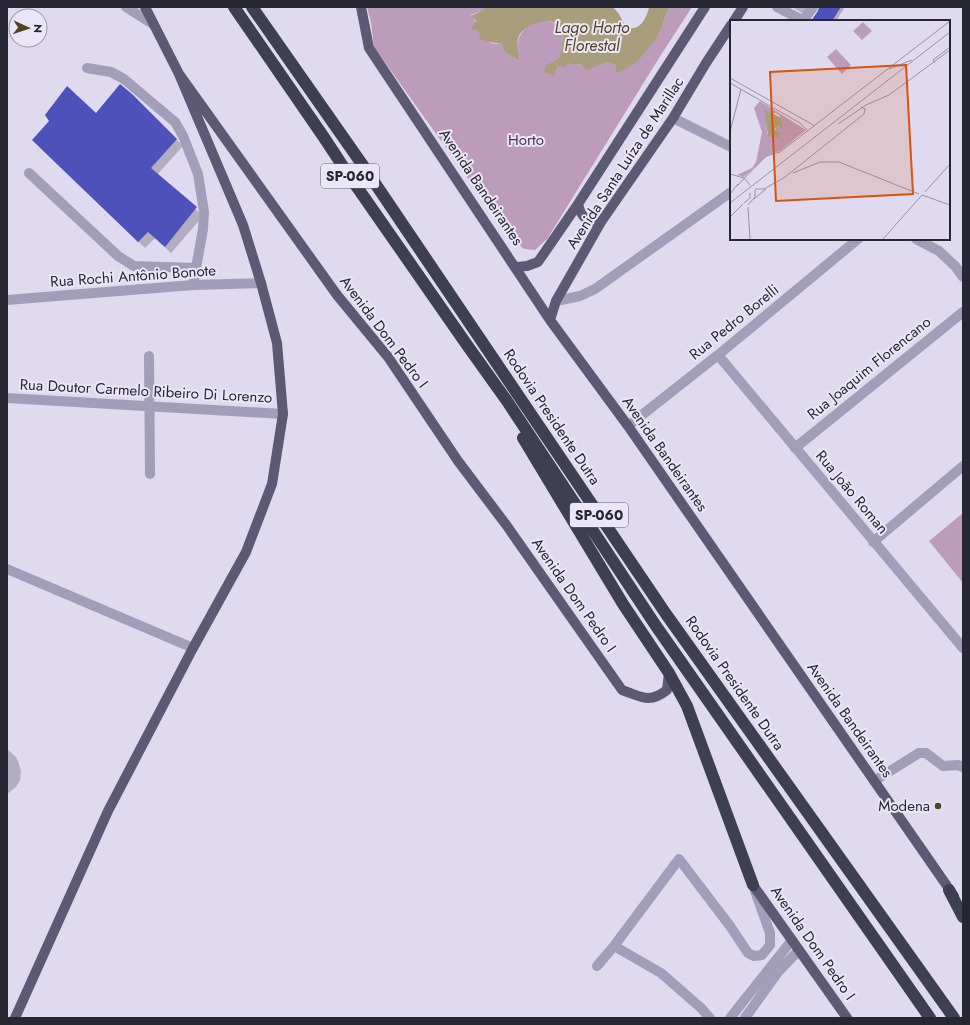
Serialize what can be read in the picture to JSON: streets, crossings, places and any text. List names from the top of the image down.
{
  "streets": {
    "highway": ["SP-060", "Rodovia Presidente Dutra"],
    "main road": ["Avenida Santa Luíza de Marillac", "Avenida Bandeirantes", "Avenida Dom Pedro I"],
    "street": [
      "Rua Rochi Antônio Bonote",
      "Rua Pedro Borelli",
      "Rua Joaquim Florencano",
      "Rua Doutor Carmelo Ribeiro Di Lorenzo",
      "Rua João Roman"
    ]
  },
  "crossings": [
    ["Avenida Santa Luíza de Marillac", "Avenida Bandeirantes"],
    ["Avenida Bandeirantes", "Rua Pedro Borelli"],
    ["Rua Pedro Borelli", "Rua João Roman"],
    ["Rua Joaquim Florencano", "Rua João Roman"]
  ],
  "water": ["Lago Horto Florestal"],
  "parks": ["Horto"],
  "places": ["Modena"],
  "north": "right"
}
